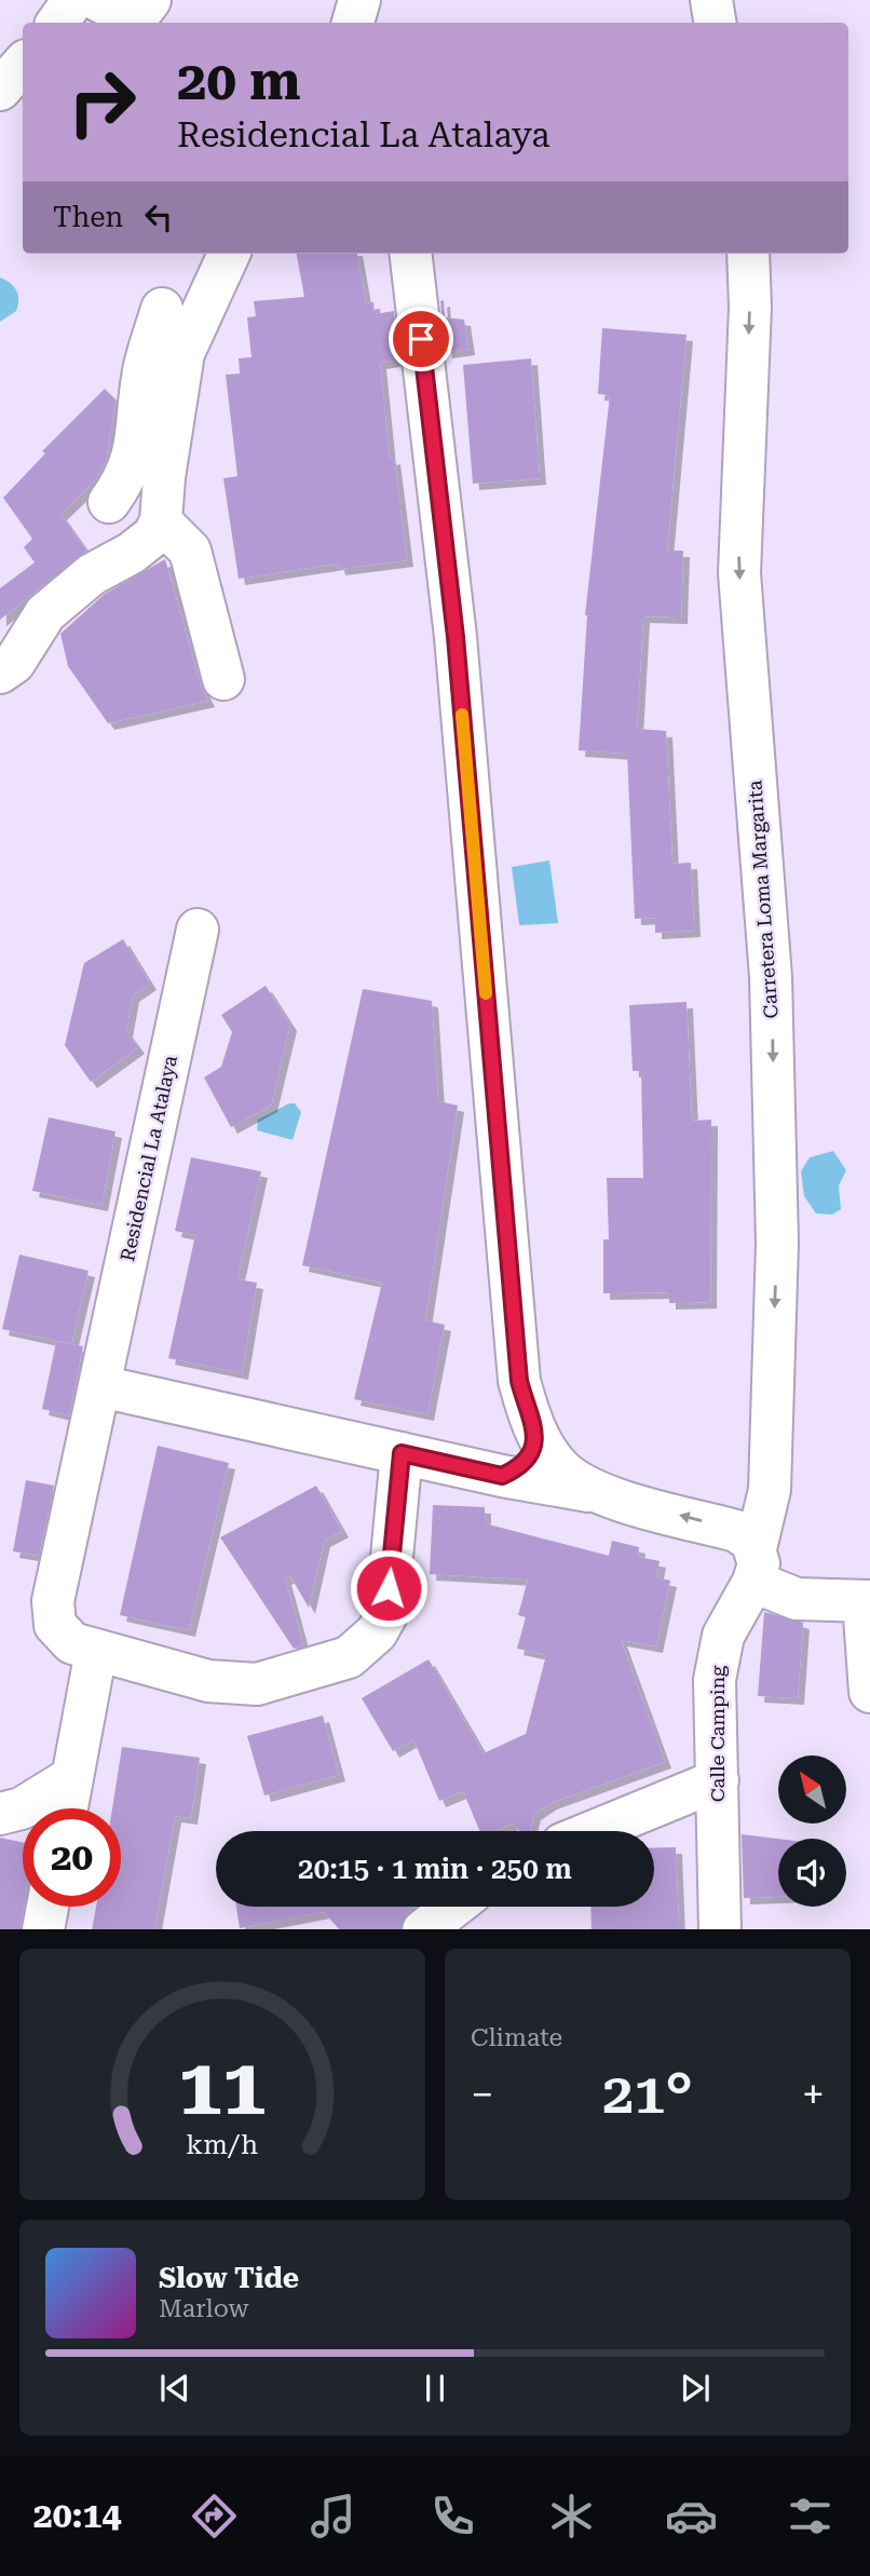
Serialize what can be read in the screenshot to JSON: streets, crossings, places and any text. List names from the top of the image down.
{
  "streets": {
    "street": ["Carretera Loma Margarita", "Residencial La Atalaya", "Calle Camping"]
  },
  "crossings": [
    ["Carretera Loma Margarita", "Calle Camping"]
  ],
  "north": "top left",
  "page": {
    "turn": ["20 m", "Residencial La Atalaya"],
    "then": "Then",
    "limit": "20",
    "trip": "20:15 · 1 min · 250 m",
    "tile": "Climate",
    "heat": ["−", "21°", "+"],
    "song": ["Slow Tide", "Marlow"],
    "tabs": "20:14",
    "gauge": ["11", "km/h"]
  }
}
